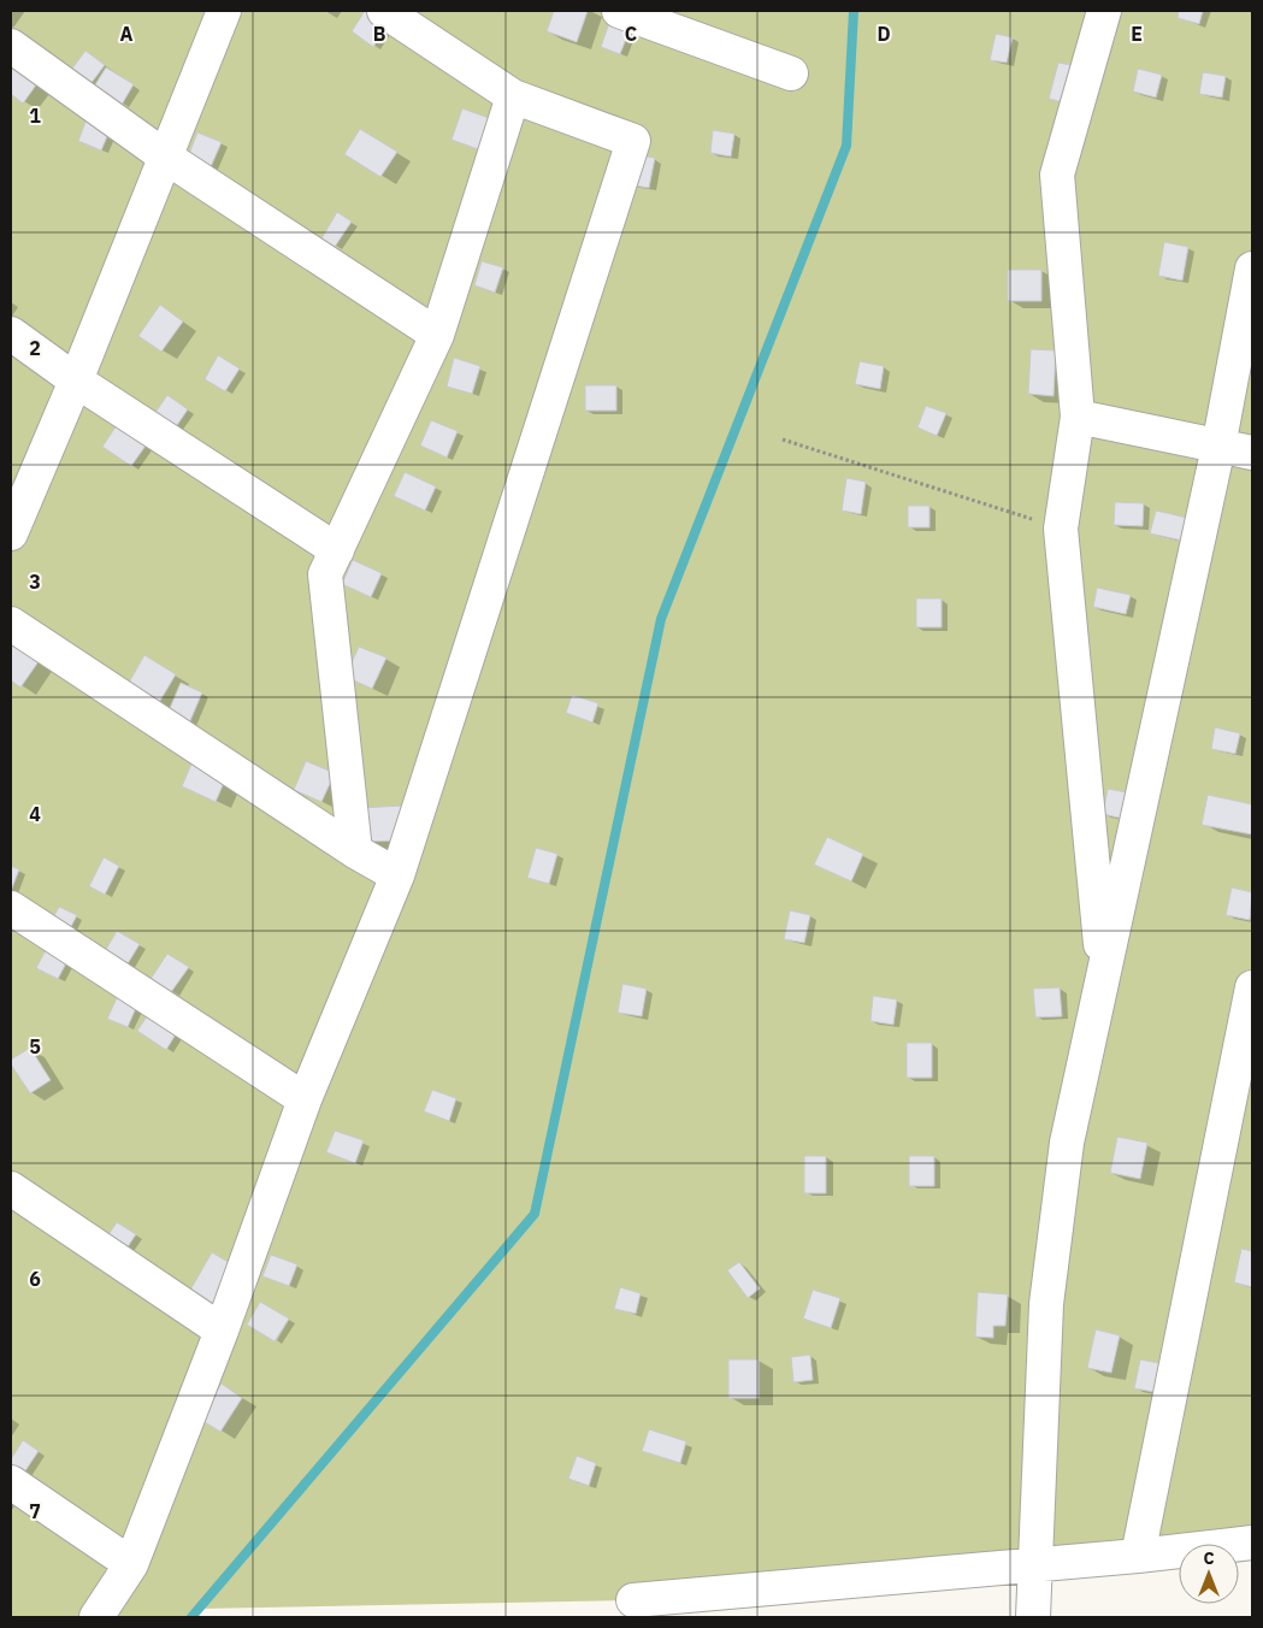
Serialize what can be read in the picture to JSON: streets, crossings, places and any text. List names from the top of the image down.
{
  "north": "top",
  "grid": {
    "columns": [
      "A",
      "B",
      "C",
      "D",
      "E"
    ],
    "rows": [
      "1",
      "2",
      "3",
      "4",
      "5",
      "6",
      "7"
    ]
  }
}
